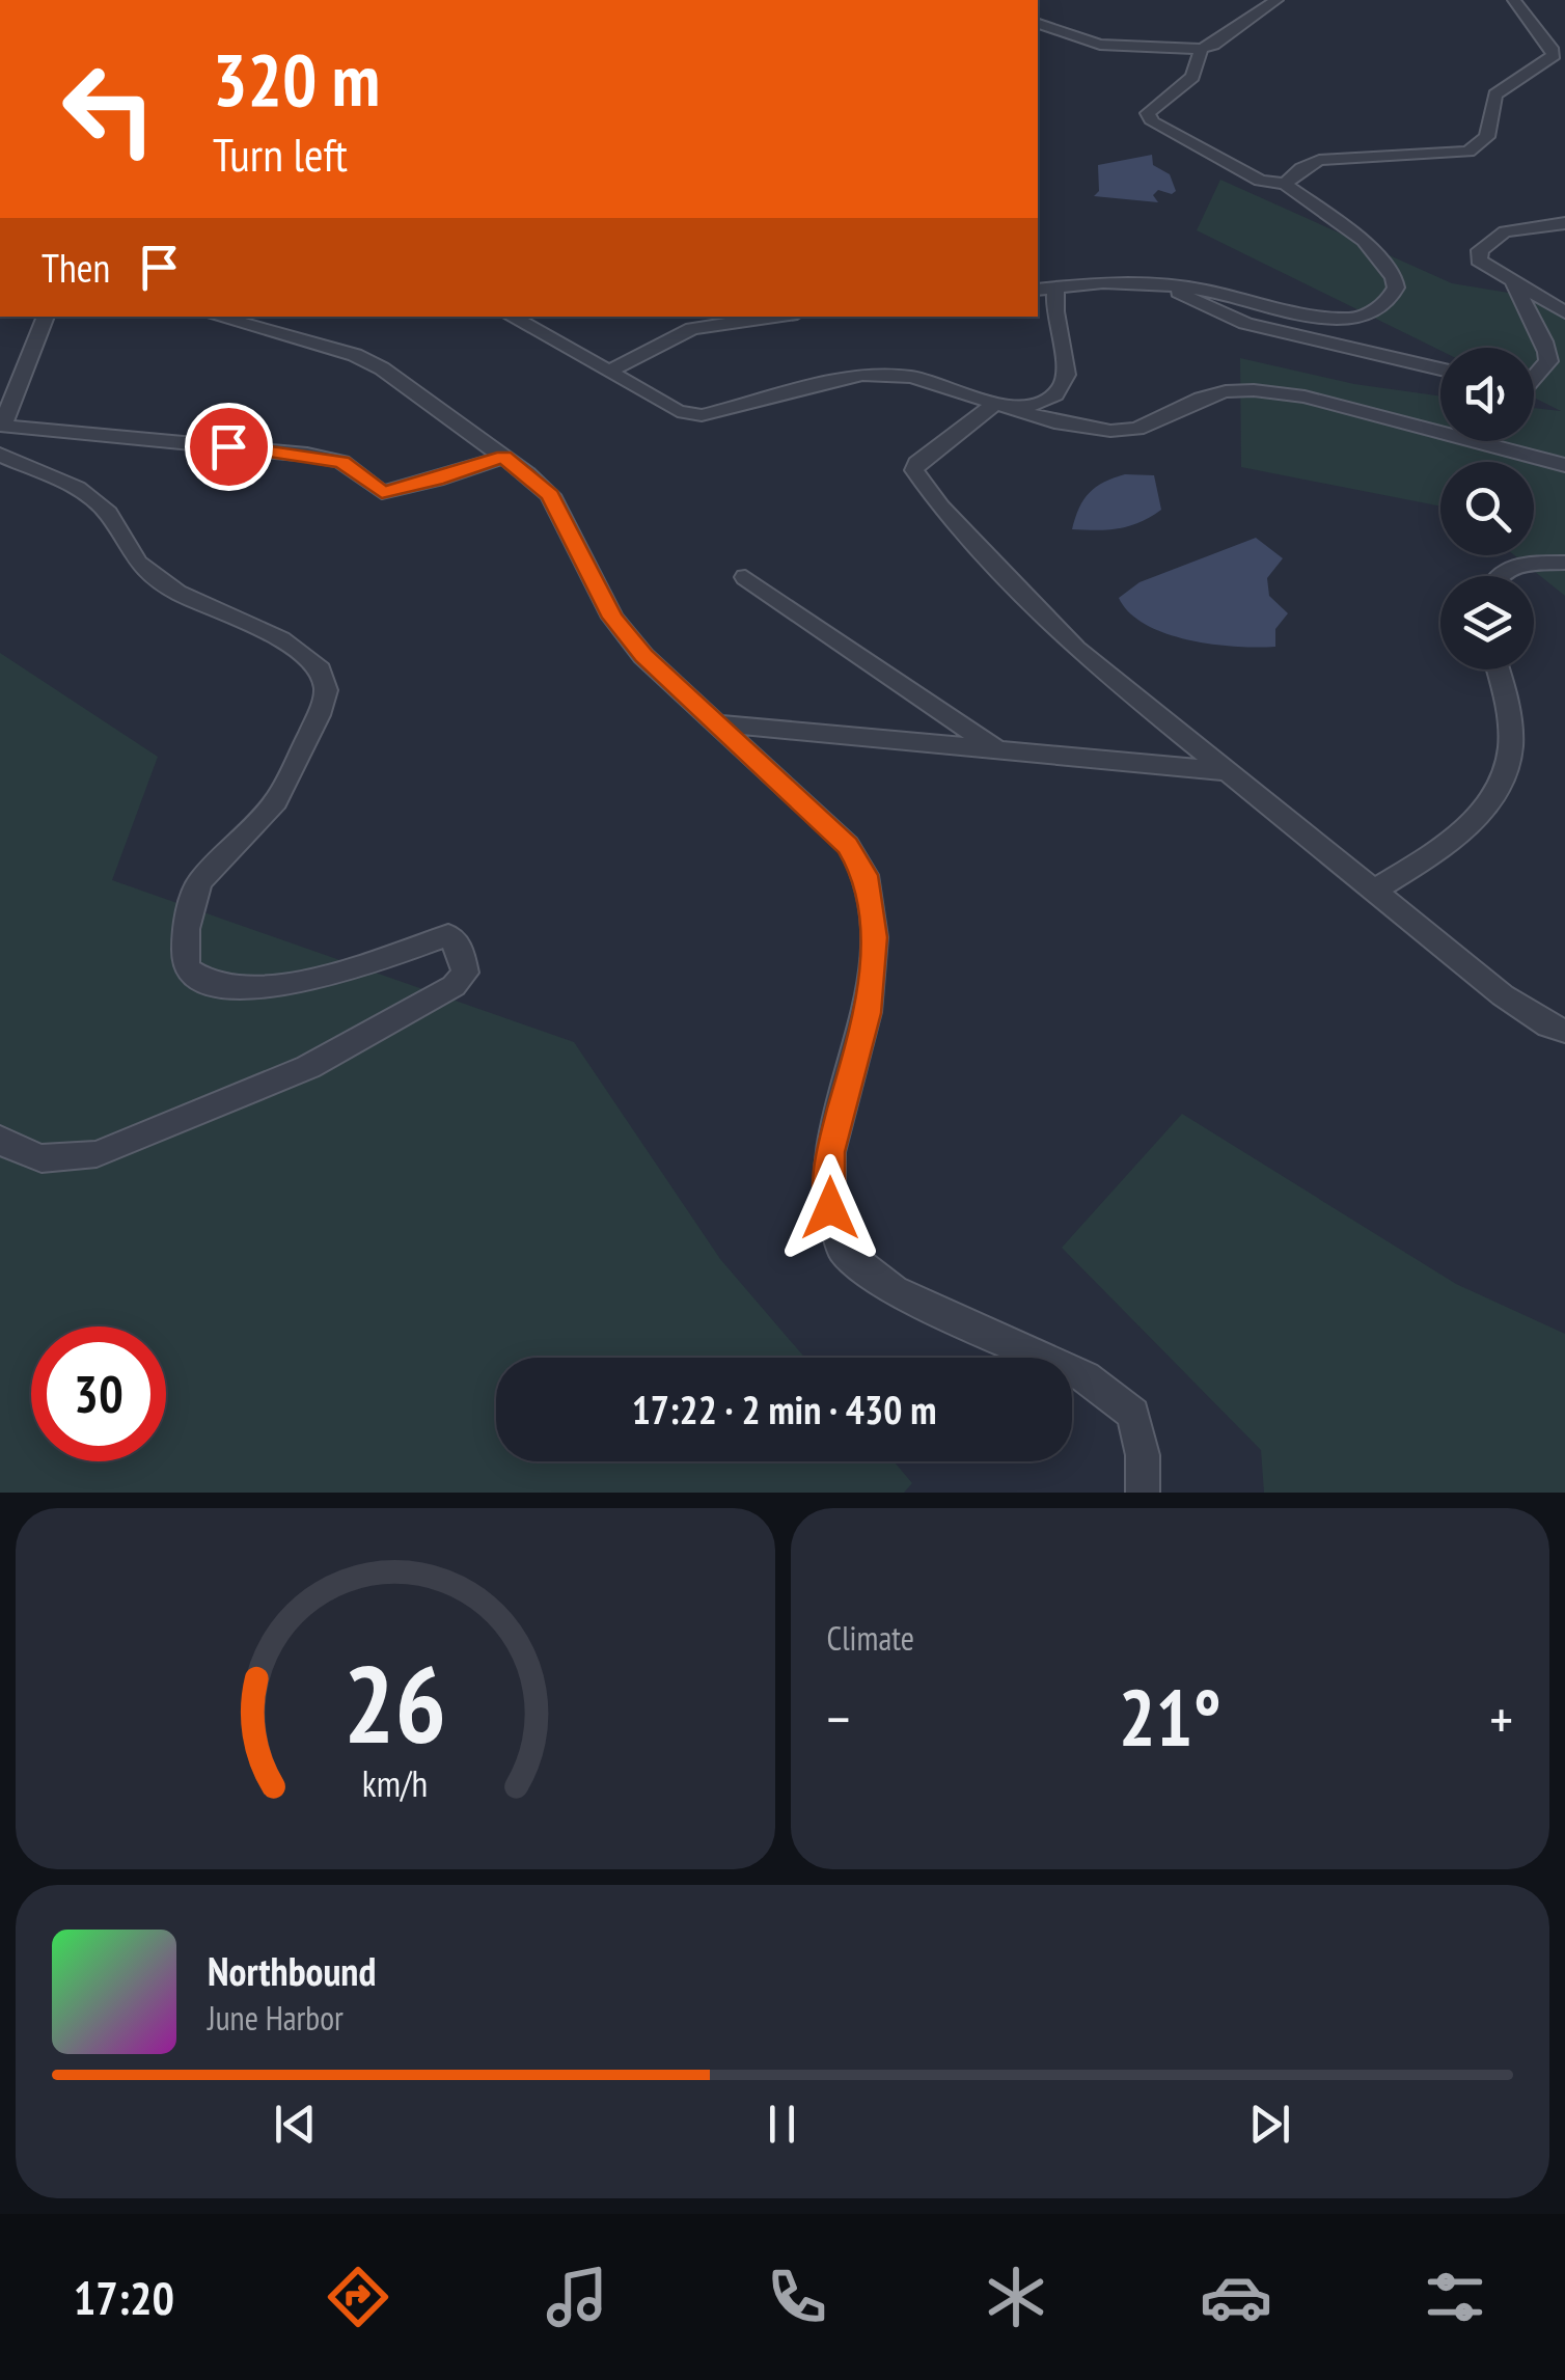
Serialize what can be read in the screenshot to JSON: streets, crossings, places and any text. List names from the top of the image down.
{
  "page": {
    "turn": ["320 m", "Turn left"],
    "then": "Then",
    "limit": "30",
    "trip": "17:22 · 2 min · 430 m",
    "tile": "Climate",
    "heat": ["−", "21°", "+"],
    "song": ["Northbound", "June Harbor"],
    "tabs": "17:20",
    "gauge": ["26", "km/h"]
  }
}
